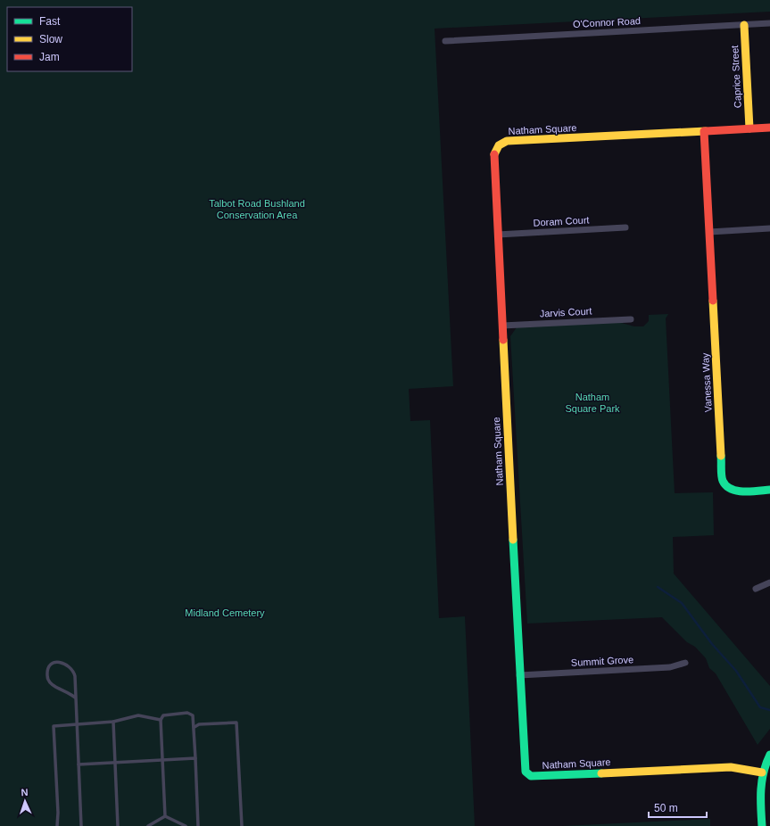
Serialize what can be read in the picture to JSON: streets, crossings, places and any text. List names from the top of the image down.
{
  "streets": {
    "street": [
      "O'Connor Road",
      "Caprice Street",
      "Natham Square",
      "Doram Court",
      "Jarvis Court",
      "Vanessa Way",
      "Summit Grove"
    ]
  },
  "crossings": [
    ["O'Connor Road", "Caprice Street"],
    ["Caprice Street", "Natham Square"],
    ["Natham Square", "Doram Court"],
    ["Natham Square", "Jarvis Court"],
    ["Natham Square", "Vanessa Way"],
    ["Natham Square", "Summit Grove"]
  ],
  "parks": ["Talbot Road Bushland Conservation Area", "Natham Square Park", "Midland Cemetery"],
  "legend": ["Fast", "Slow", "Jam"],
  "scale_bar": "50 m",
  "north": "top"
}
